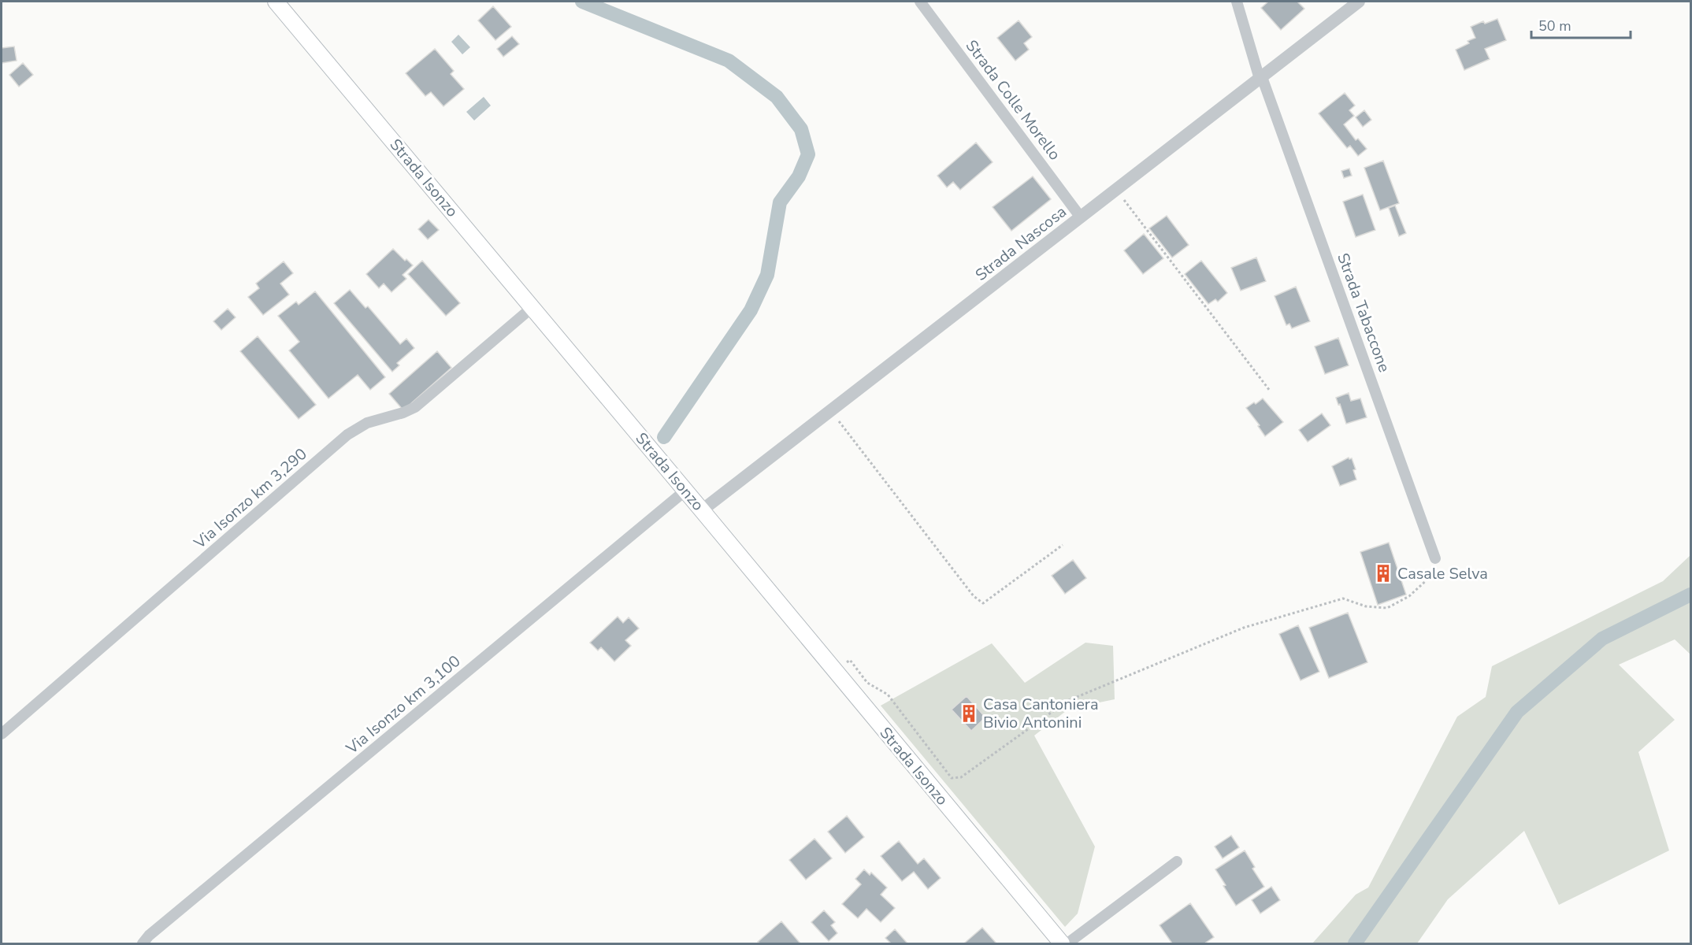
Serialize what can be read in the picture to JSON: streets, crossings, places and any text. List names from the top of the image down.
{
  "streets": {
    "main road": ["Strada Isonzo"],
    "street": [
      "Strada Colle Morello",
      "Strada Nascosa",
      "Strada Tabaccone",
      "Via Isonzo km 3,290",
      "Via Isonzo km 3,100"
    ]
  },
  "crossings": [
    ["Strada Colle Morello", "Strada Nascosa"],
    ["Strada Isonzo", "Strada Nascosa"],
    ["Strada Isonzo", "Via Isonzo km 3,290"],
    ["Strada Isonzo", "Via Isonzo km 3,100"],
    ["Strada Nascosa", "Strada Tabaccone"]
  ],
  "places": {
    "building": ["Casale Selva", "Casa Cantoniera Bivio Antonini"]
  },
  "scale_bar": "50 m"
}
